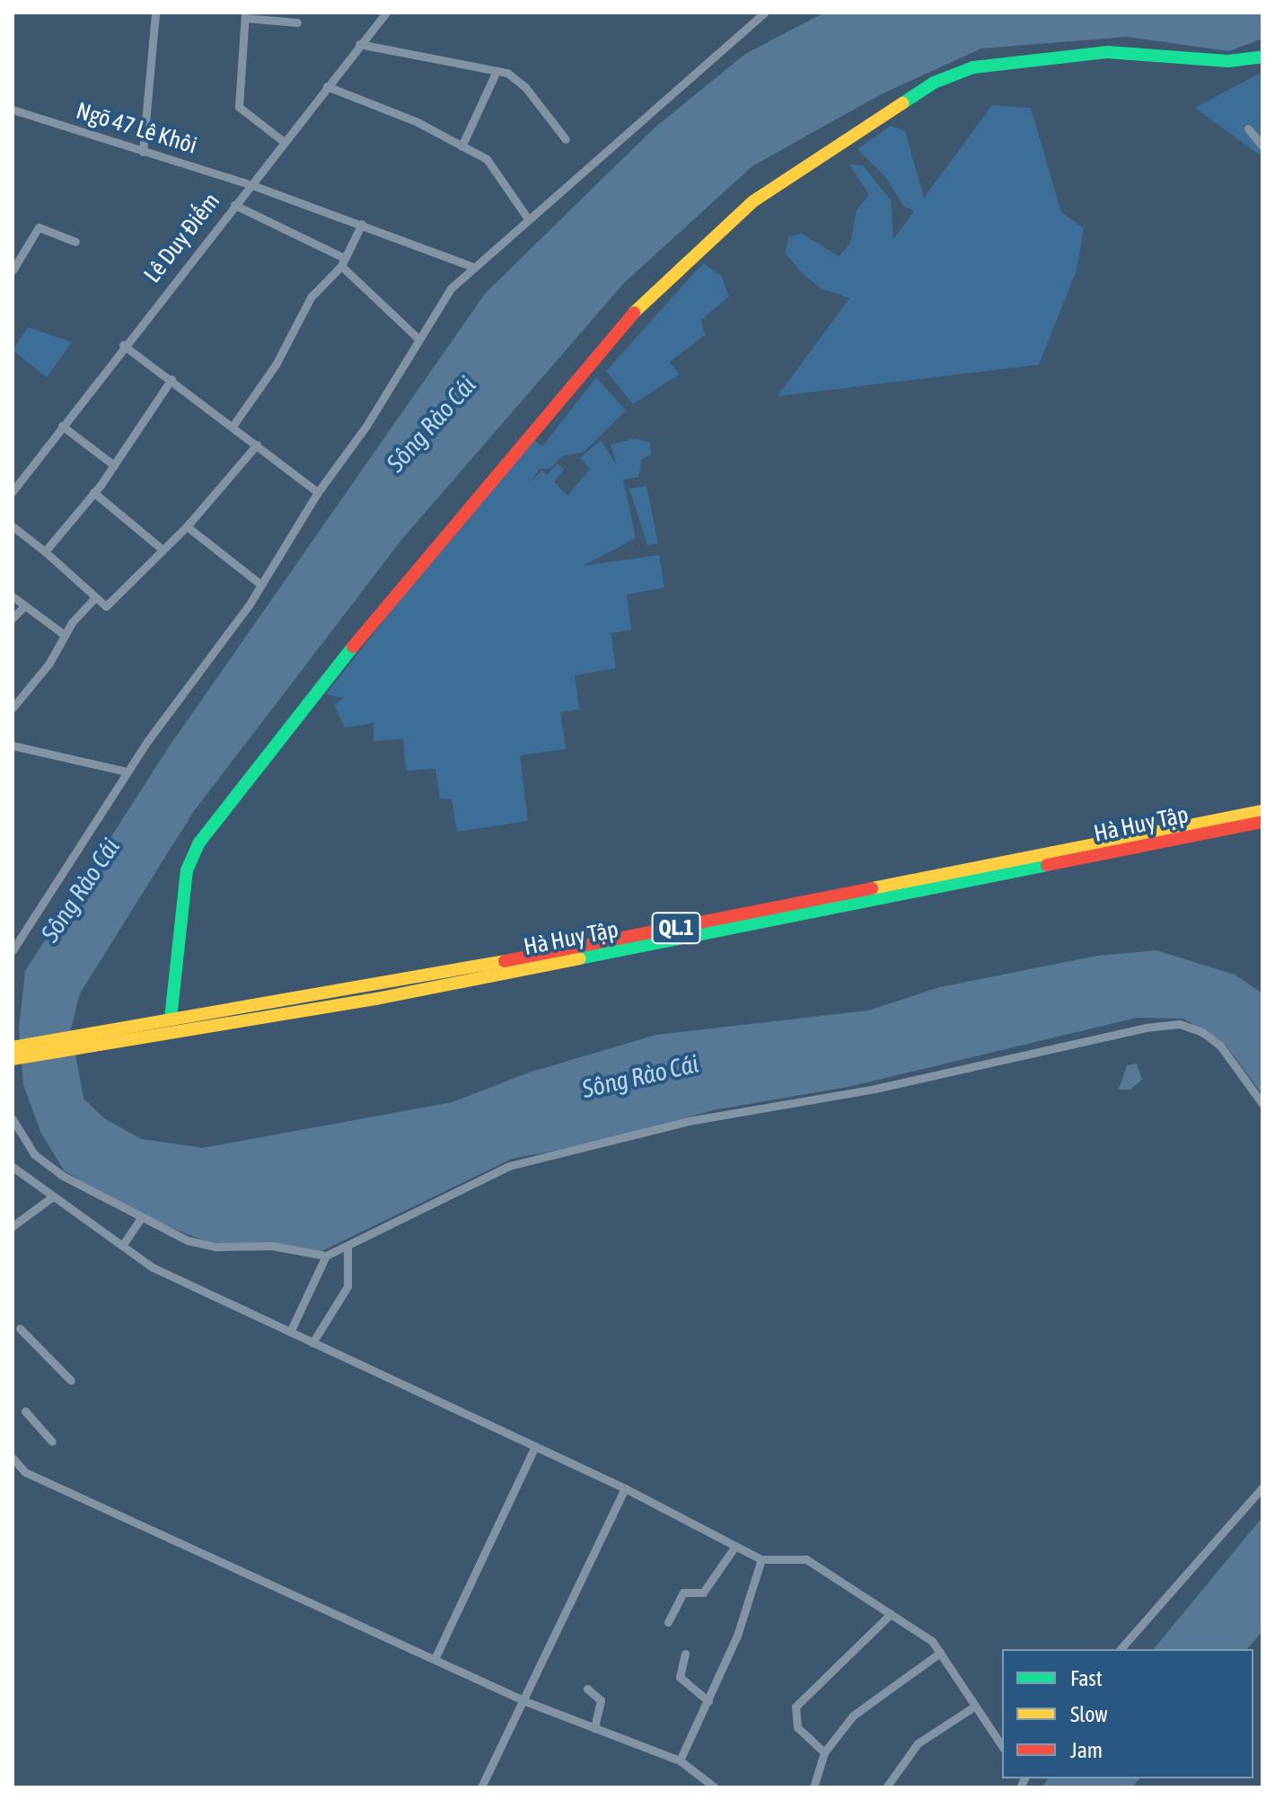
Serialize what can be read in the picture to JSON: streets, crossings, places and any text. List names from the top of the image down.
{
  "streets": {
    "main road": ["Hà Huy Tập", "QL.1"],
    "street": ["Ngõ 47 Lê Khôi", "Lê Duy Điếm"]
  },
  "crossings": [
    ["Ngõ 47 Lê Khôi", "Lê Duy Điếm"]
  ],
  "water": ["Sông Rào Cái"],
  "legend": ["Fast", "Slow", "Jam"]
}
